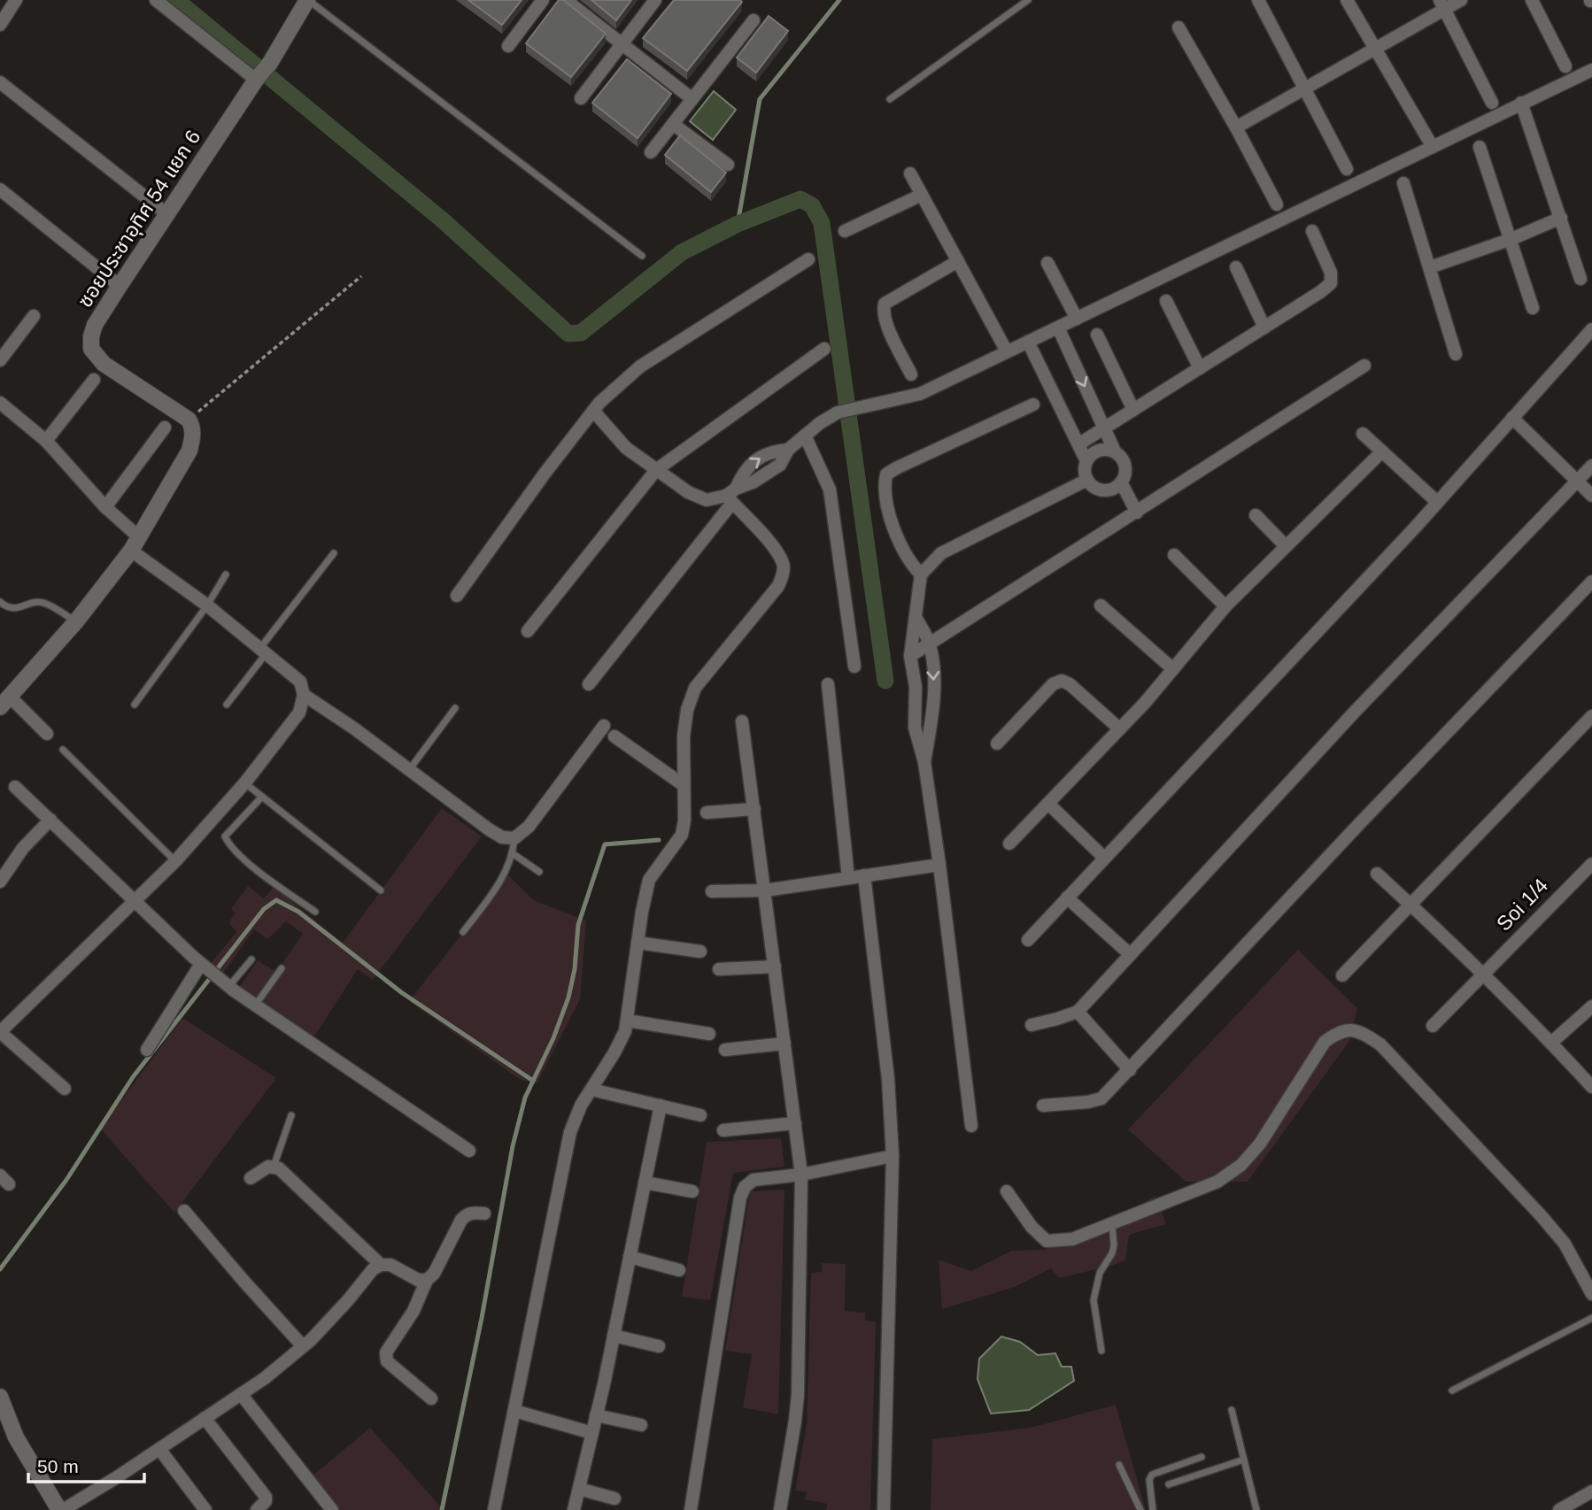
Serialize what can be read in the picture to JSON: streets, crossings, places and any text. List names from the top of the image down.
{
  "streets": {
    "street": ["ซอยประชาอุทิศ 54 แยก 6", "Soi 1/4"]
  },
  "scale_bar": "50 m"
}
